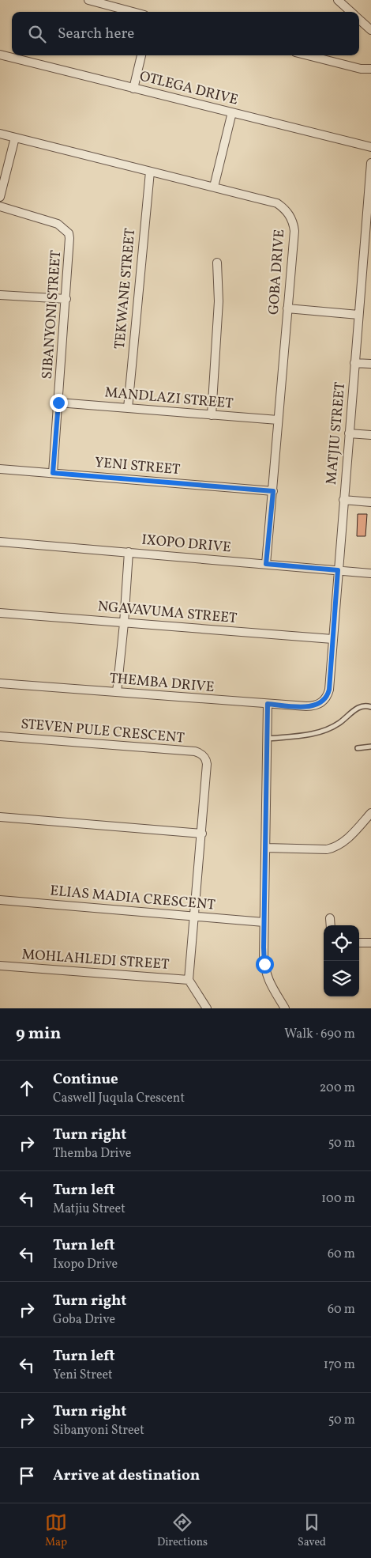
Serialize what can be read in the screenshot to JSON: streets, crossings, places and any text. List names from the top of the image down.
{
  "streets": {
    "street": [
      "OTLEGA DRIVE",
      "GOBA DRIVE",
      "TEKWANE STREET",
      "SIBANYONI STREET",
      "MANDLAZI STREET",
      "MATJIU STREET",
      "YENI STREET",
      "IXOPO DRIVE",
      "NGAVAVUMA STREET",
      "THEMBA DRIVE",
      "STEVEN PULE CRESCENT",
      "ELIAS MADIA CRESCENT",
      "MOHLAHLEDI STREET"
    ]
  },
  "crossings": [
    ["GOBA DRIVE", "TEKWANE STREET"],
    ["GOBA DRIVE", "MANDLAZI STREET"],
    ["GOBA DRIVE", "YENI STREET"],
    ["GOBA DRIVE", "IXOPO DRIVE"],
    ["TEKWANE STREET", "MANDLAZI STREET"],
    ["SIBANYONI STREET", "MANDLAZI STREET"],
    ["SIBANYONI STREET", "YENI STREET"],
    ["MATJIU STREET", "IXOPO DRIVE"],
    ["MATJIU STREET", "NGAVAVUMA STREET"],
    ["MATJIU STREET", "THEMBA DRIVE"]
  ],
  "page": {
    "search": "Search here",
    "heading": ["9 min", "Walk · 690 m"],
    "list": [
      ["Continue", "Caswell Juqula Crescent", "200 m"],
      ["Turn right", "Themba Drive", "50 m"],
      ["Turn left", "Matjiu Street", "100 m"],
      ["Turn left", "Ixopo Drive", "60 m"],
      ["Turn right", "Goba Drive", "60 m"],
      ["Turn left", "Yeni Street", "170 m"],
      ["Turn right", "Sibanyoni Street", "50 m"],
      "Arrive at destination"
    ],
    "nav": ["Map", "Directions", "Saved"]
  }
}
